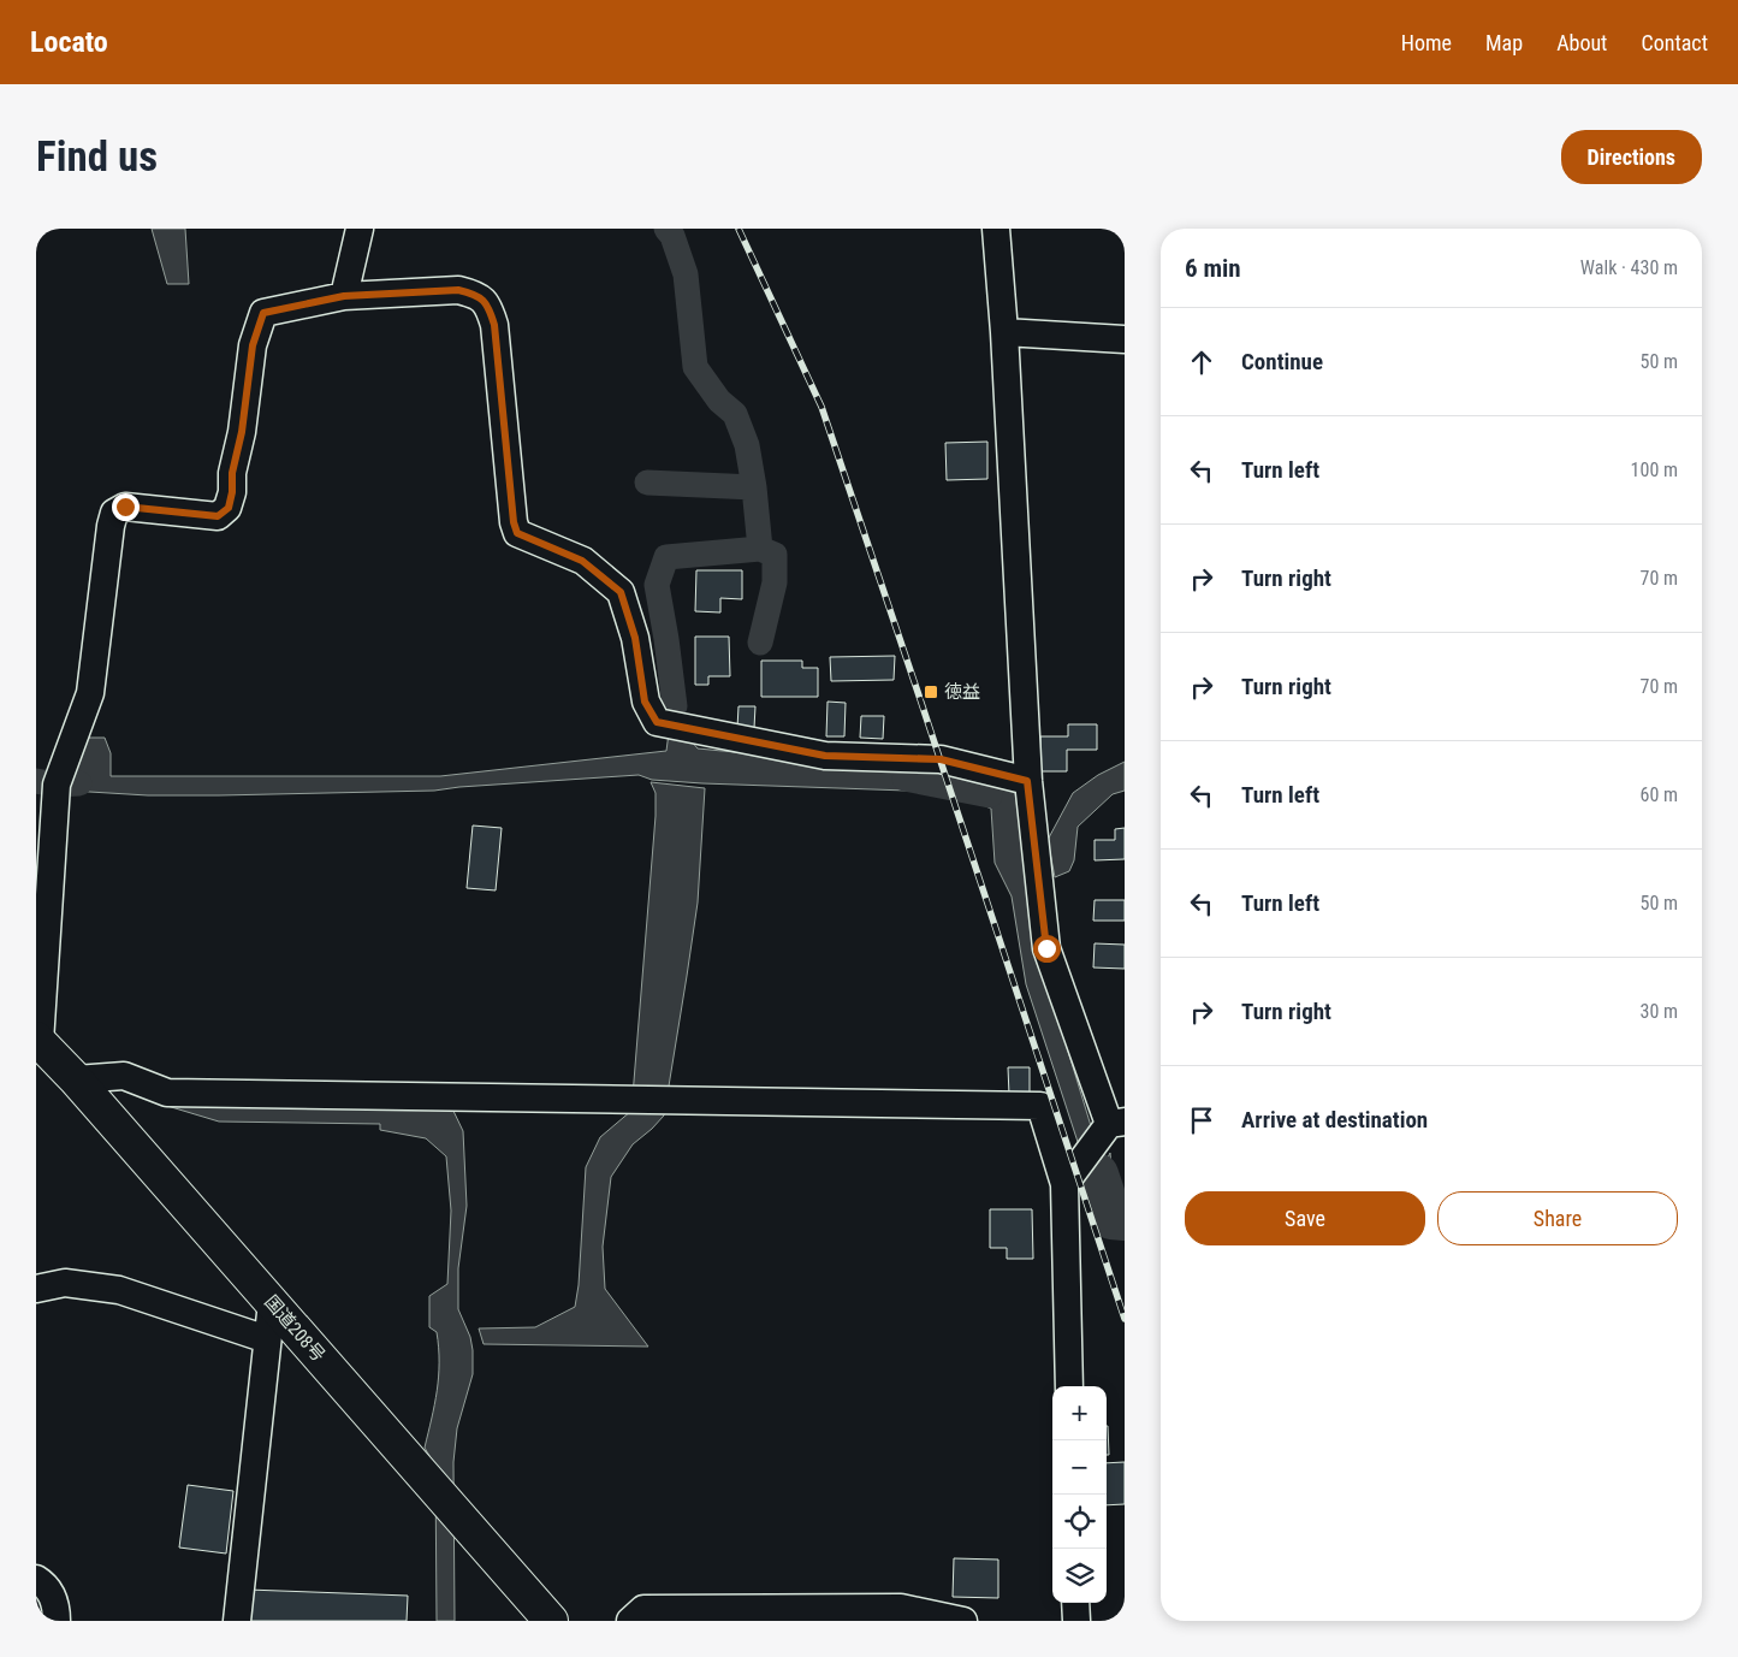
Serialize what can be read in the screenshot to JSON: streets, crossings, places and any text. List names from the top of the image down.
{
  "streets": {
    "highway": ["国道208号"]
  },
  "places": {
    "transit": ["徳益"]
  },
  "page": {
    "header": "Locato",
    "nav": [
      "Home",
      "Map",
      "About",
      "Contact"
    ],
    "buttons": [
      "Directions",
      ["Save", "Share"]
    ],
    "title": "Find us",
    "heading": ["6 min", "Walk · 430 m"],
    "list": [
      ["Continue", "50 m"],
      ["Turn left", "100 m"],
      ["Turn right", "70 m"],
      ["Turn right", "70 m"],
      ["Turn left", "60 m"],
      ["Turn left", "50 m"],
      ["Turn right", "30 m"],
      "Arrive at destination"
    ],
    "map_buttons": ["+", "−"]
  }
}
